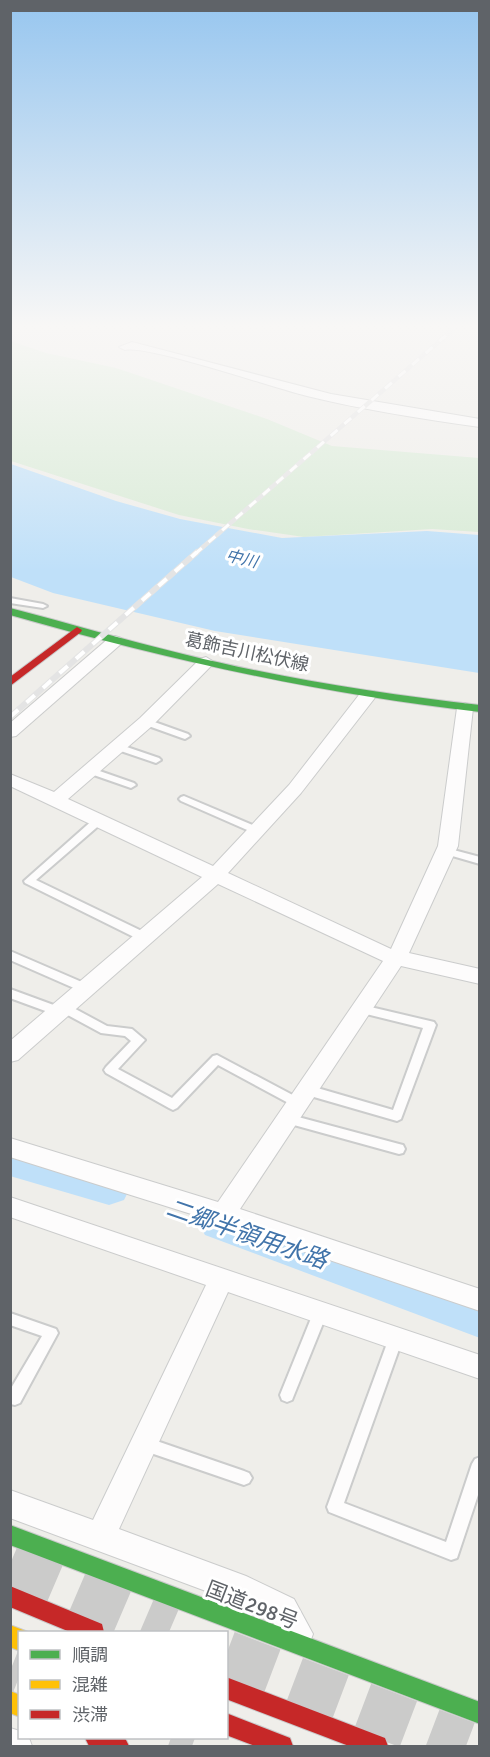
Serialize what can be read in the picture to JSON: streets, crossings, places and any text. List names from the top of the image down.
{
  "streets": {
    "main road": ["葛飾吉川松伏線", "国道298号"]
  },
  "water": ["中川", "二郷半領用水路"],
  "legend": ["順調", "混雑", "渋滞"]
}
